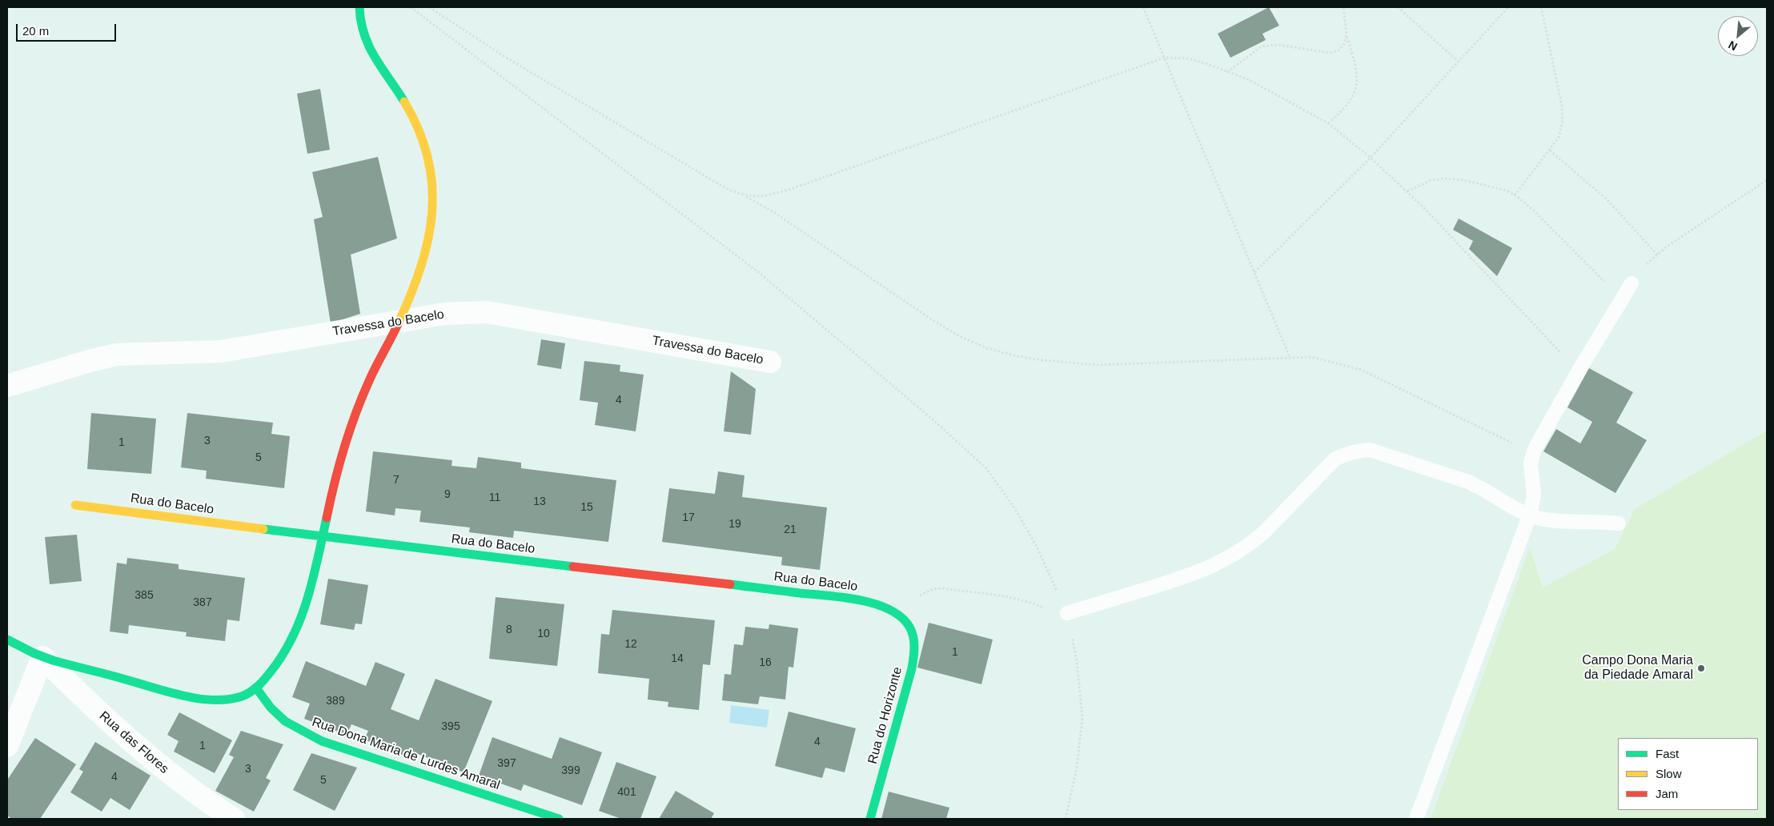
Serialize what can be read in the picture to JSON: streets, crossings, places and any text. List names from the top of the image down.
{
  "streets": {
    "street": [
      "Travessa do Bacelo",
      "Rua do Bacelo",
      "Rua do Horizonte",
      "Rua das Flores",
      "Rua Dona Maria de Lurdes Amaral"
    ]
  },
  "crossings": [
    ["Rua do Bacelo", "Rua do Horizonte"]
  ],
  "places": ["Campo Dona Maria da Piedade Amaral"],
  "house_numbers": [
    "4",
    "3",
    "1",
    "5",
    "7",
    "9",
    "11",
    "13",
    "15",
    "17",
    "19",
    "21",
    "385",
    "387",
    "8",
    "10",
    "12",
    "1",
    "14",
    "16",
    "389",
    "395",
    "4",
    "1",
    "397",
    "3",
    "399",
    "4",
    "5",
    "401"
  ],
  "legend": ["Fast", "Slow", "Jam"],
  "scale_bar": "20 m",
  "north": "bottom left"
}
